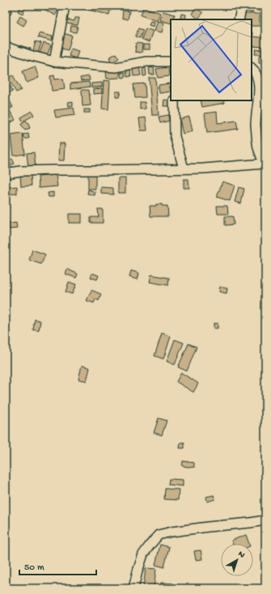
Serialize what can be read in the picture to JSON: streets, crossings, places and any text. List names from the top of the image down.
{
  "scale_bar": "50 m",
  "north": "top right"
}
